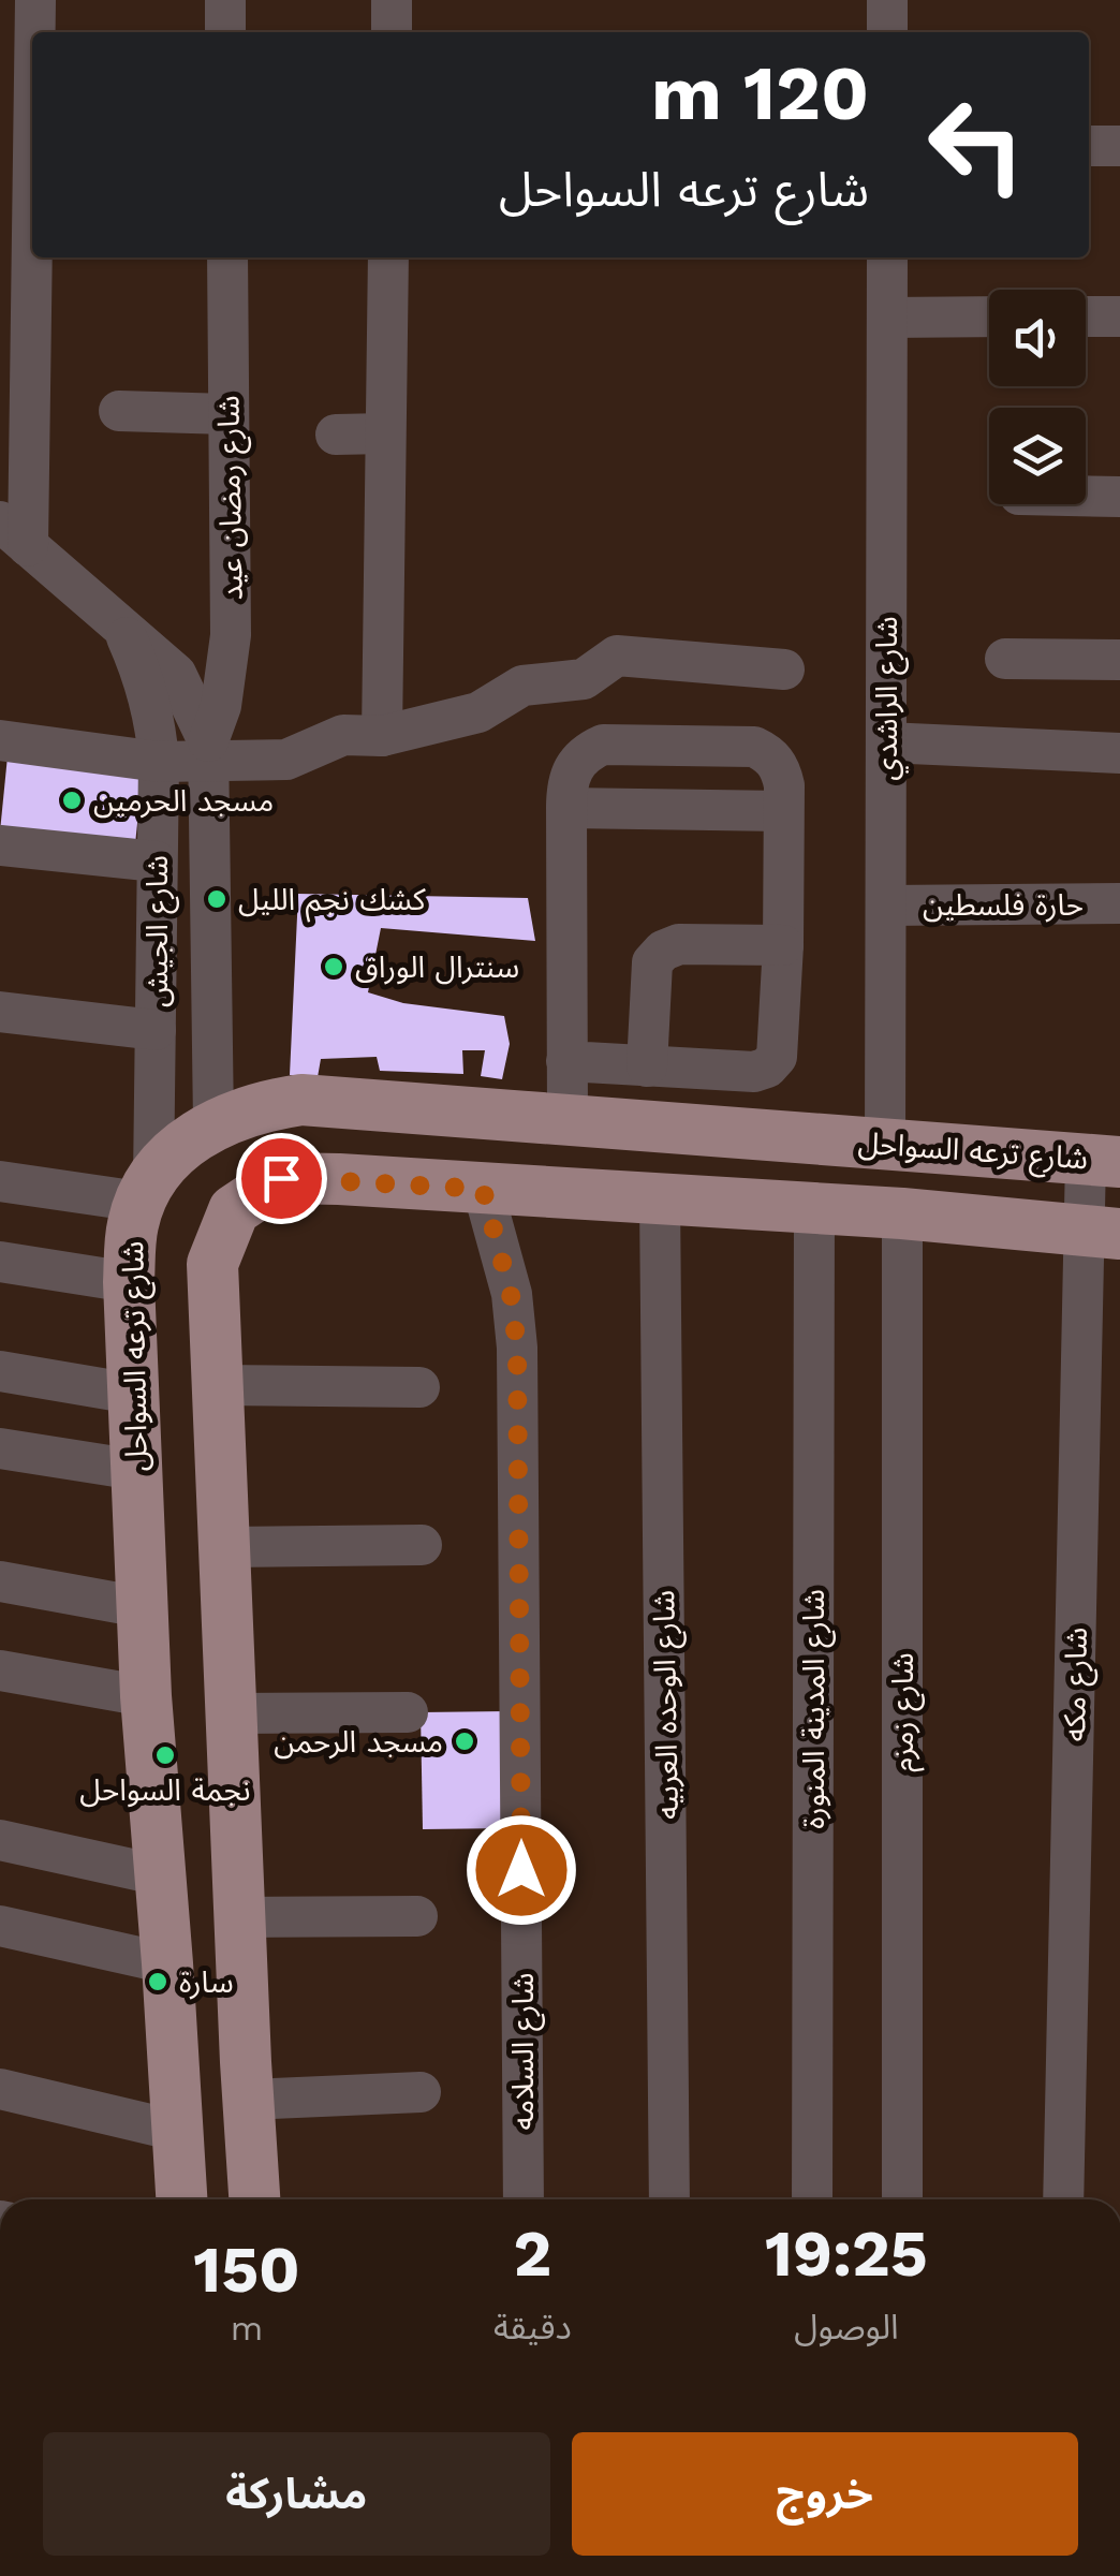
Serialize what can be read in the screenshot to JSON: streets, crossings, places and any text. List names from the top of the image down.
{
  "streets": {
    "main road": ["شارع ترعه السواحل"],
    "street": [
      "شارع رمضان عيد",
      "شارع الراشدي",
      "حارة فلسطين",
      "شارع الجيش",
      "شارع مكه",
      "شارع الوحده العربيه",
      "شارع المدينة المنورة",
      "شارع زمزم",
      "شارع السلامه"
    ]
  },
  "crossings": [
    ["شارع رمضان عيد", "شارع الجيش"],
    ["شارع الراشدي", "حارة فلسطين"],
    ["شارع الراشدي", "شارع ترعه السواحل"],
    ["شارع الجيش", "شارع ترعه السواحل"],
    ["شارع ترعه السواحل", "شارع مكه"]
  ],
  "places": [
    "مسجد الحرمين",
    "كشك نجم الليل",
    "سنترال الوراق",
    "مسجد الرحمن",
    "نجمة السواحل",
    "سارة"
  ],
  "page": {
    "turn": ["120 m", "شارع ترعه السواحل"],
    "eta": [
      "19:25",
      "الوصول",
      "2",
      "دقيقة",
      "150",
      "m"
    ],
    "buttons": ["خروج", "مشاركة"]
  }
}
